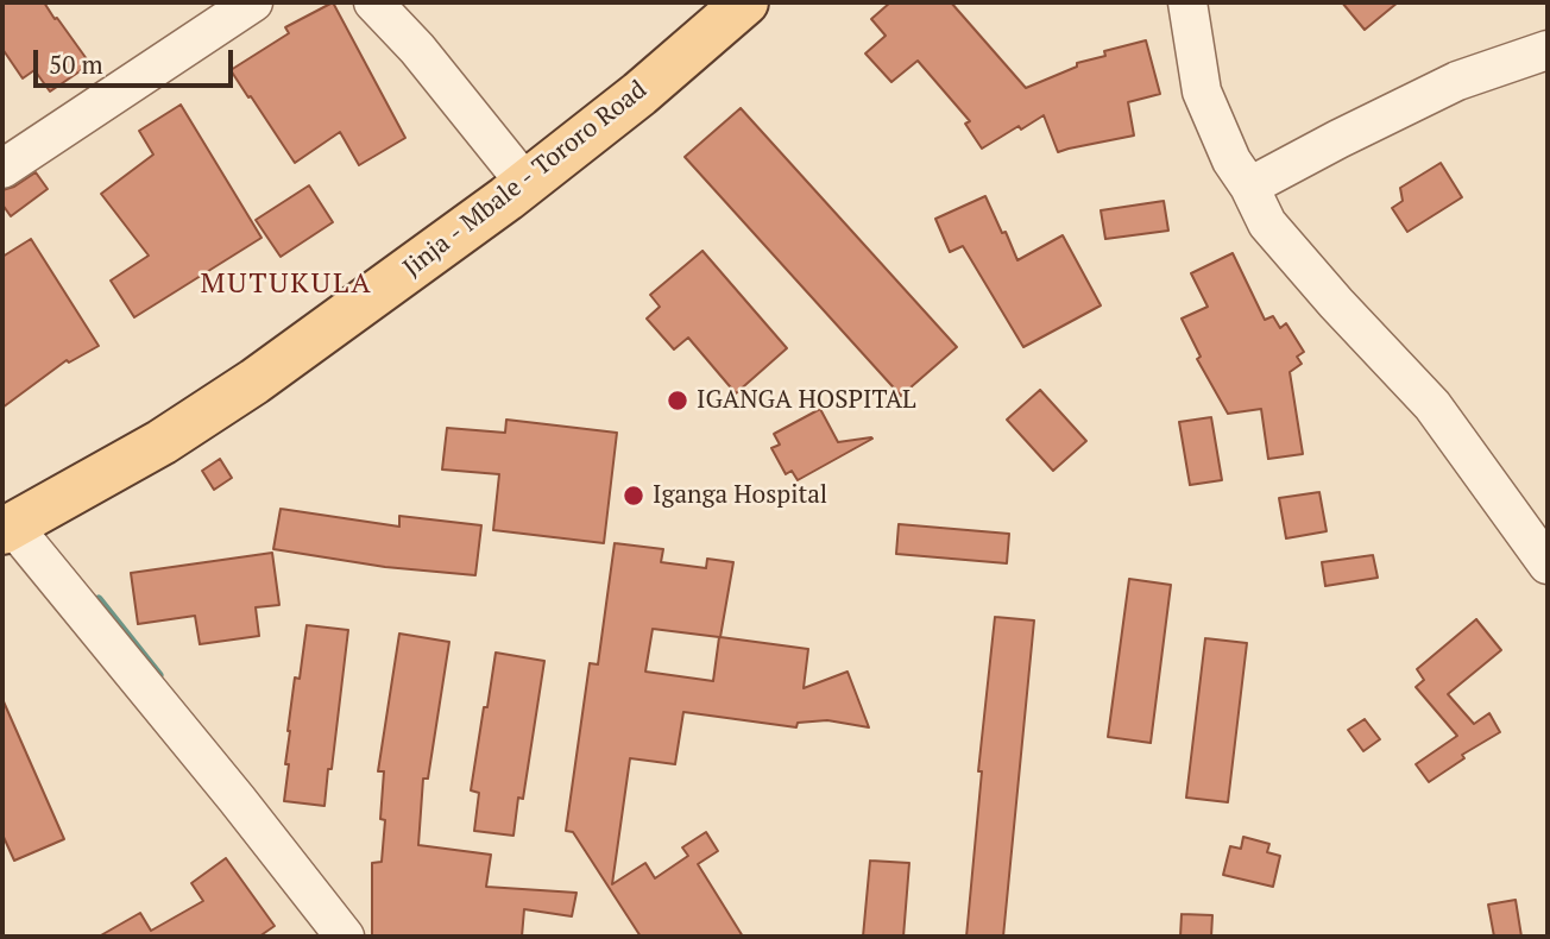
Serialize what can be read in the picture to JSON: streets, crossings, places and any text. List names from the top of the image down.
{
  "streets": {
    "main road": ["Jinja - Mbale - Tororo Road"]
  },
  "districts": ["MUTUKULA"],
  "places": ["IGANGA HOSPITAL", "Iganga Hospital"],
  "scale_bar": "50 m"
}
